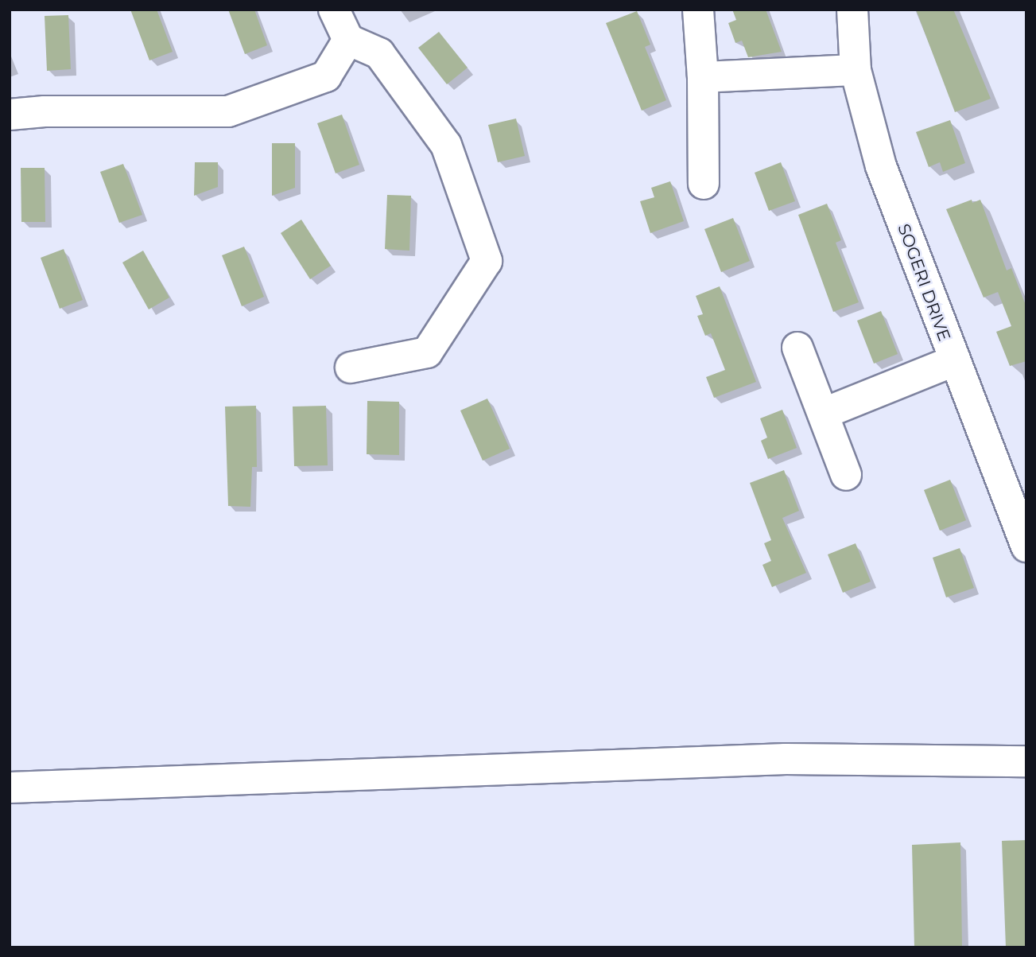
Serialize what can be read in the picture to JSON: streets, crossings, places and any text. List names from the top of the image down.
{
  "streets": {
    "street": ["SOGERI DRIVE"]
  }
}
